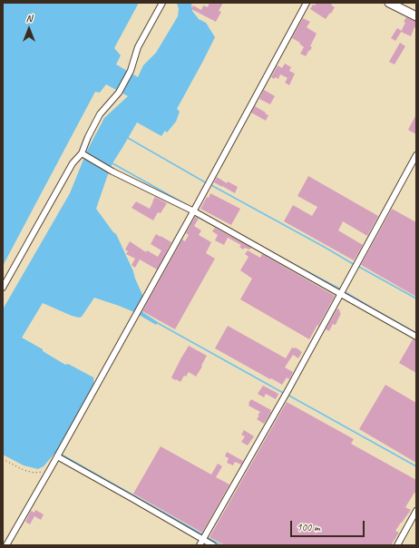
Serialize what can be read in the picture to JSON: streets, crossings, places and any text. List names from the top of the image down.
{
  "scale_bar": "100 m",
  "north": "top"
}
